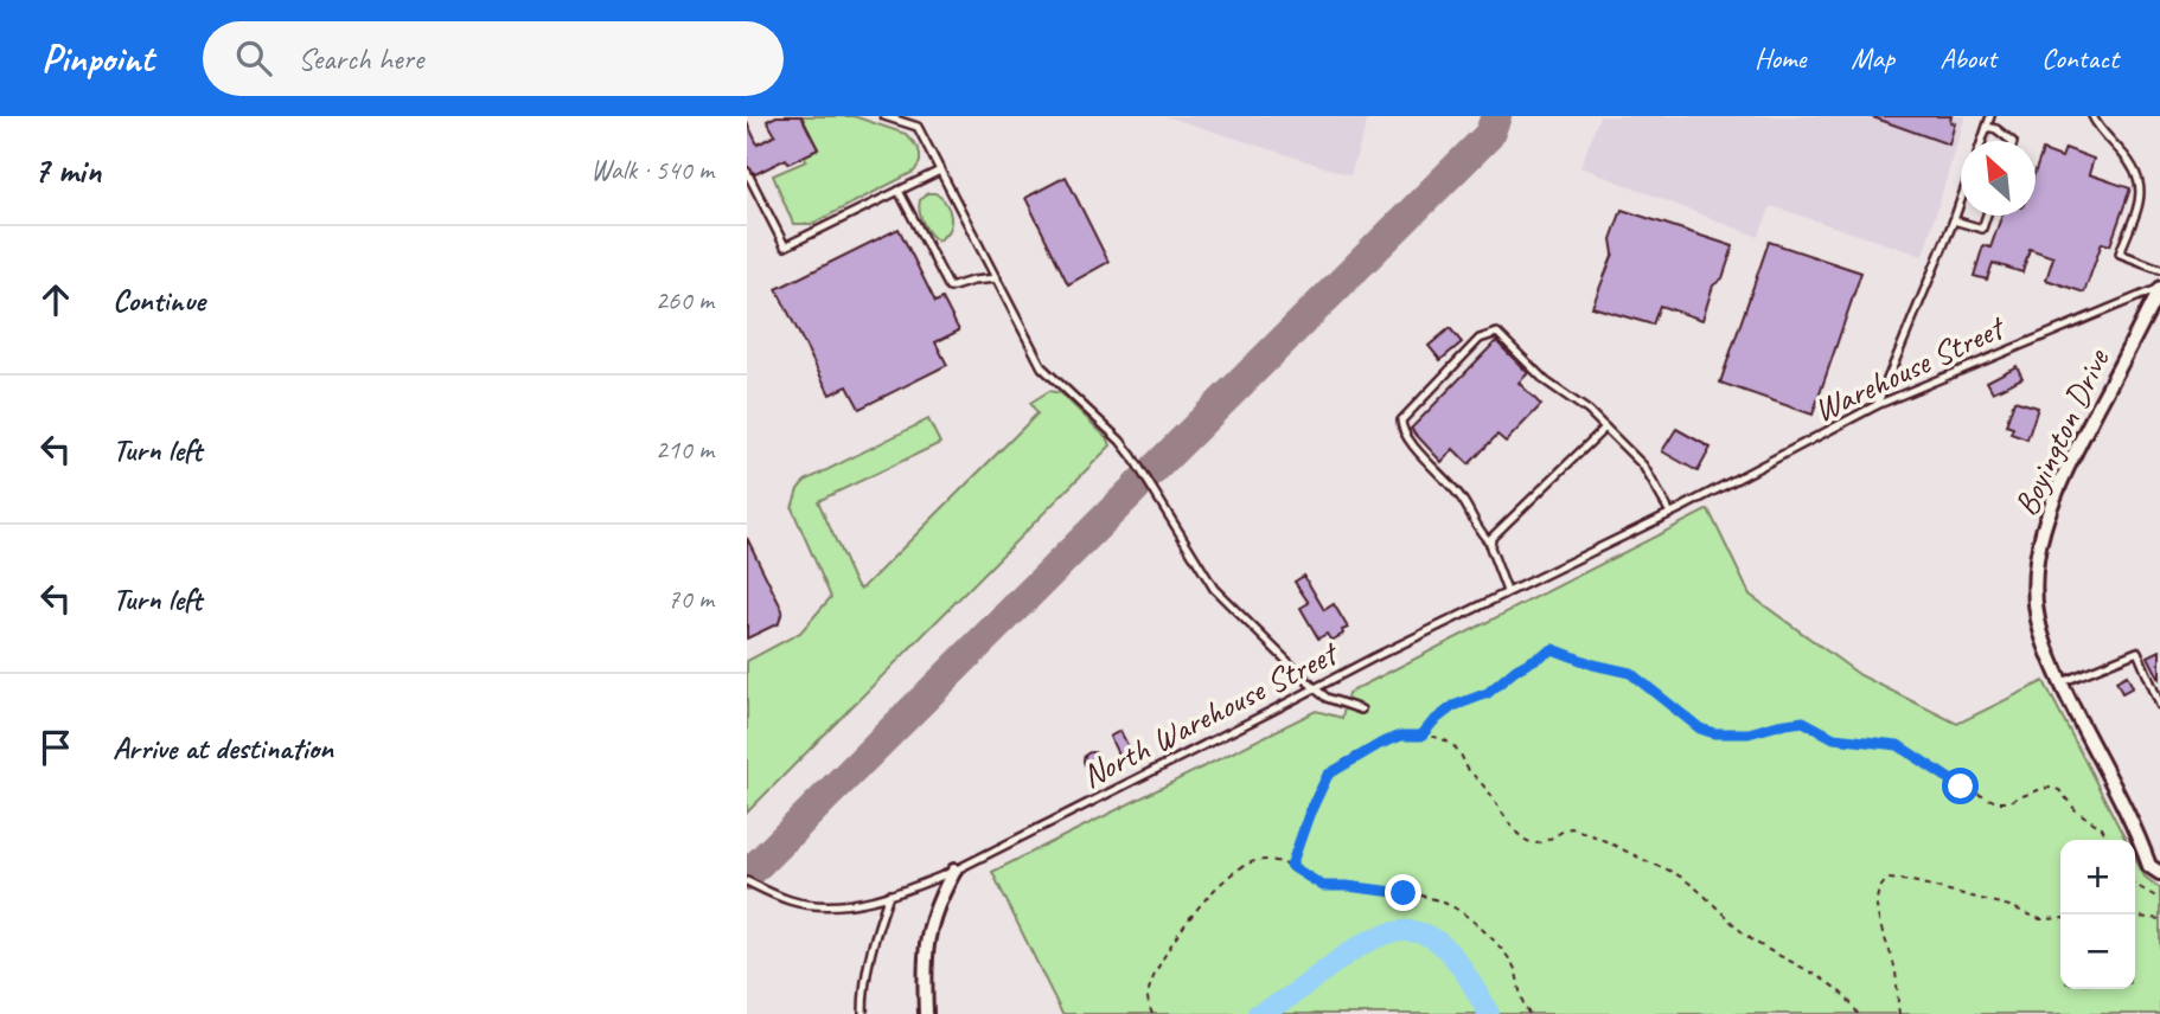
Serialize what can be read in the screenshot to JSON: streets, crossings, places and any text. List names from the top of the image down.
{
  "streets": {
    "street": ["Boyington Drive"],
    "lane": ["Warehouse Street", "North Warehouse Street"]
  },
  "crossings": [
    ["Warehouse Street", "Boyington Drive"],
    ["Warehouse Street", "North Warehouse Street"]
  ],
  "north": "top left",
  "page": {
    "header": "Pinpoint",
    "search": "Search here",
    "nav": [
      "Home",
      "Map",
      "About",
      "Contact"
    ],
    "heading": ["7 min", "Walk · 540 m"],
    "list": [
      ["Continue", "260 m"],
      ["Turn left", "210 m"],
      ["Turn left", "70 m"],
      "Arrive at destination"
    ],
    "map_buttons": ["+", "−"]
  }
}
